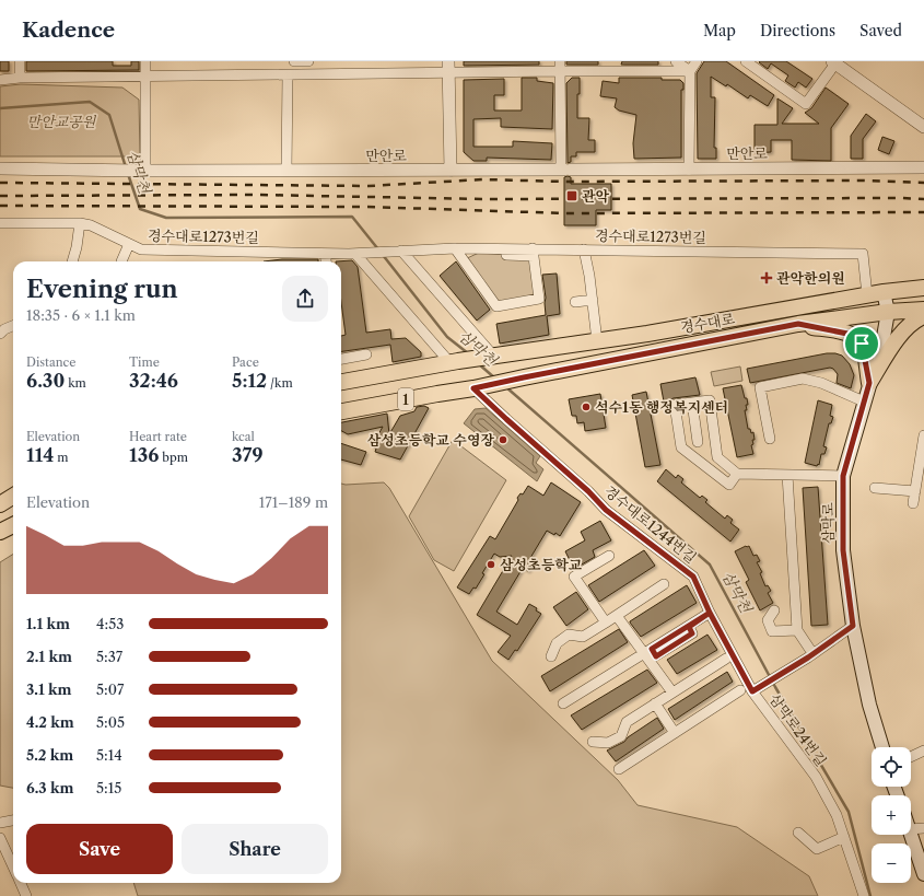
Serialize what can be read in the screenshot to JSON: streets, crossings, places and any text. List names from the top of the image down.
{
  "streets": {
    "main road": ["경수대로", "1", "삼막로"],
    "street": [
      "만안로",
      "경수대로1273번길",
      "경수대로1244번길",
      "삼막로24번길"
    ]
  },
  "crossings": [
    ["경수대로1273번길", "경수대로"],
    ["경수대로", "1"],
    ["경수대로", "삼막로"],
    ["경수대로", "경수대로1244번길"],
    ["1", "경수대로1244번길"],
    ["삼막로", "삼막로24번길"],
    ["경수대로1244번길", "삼막로24번길"]
  ],
  "water": ["삼막천"],
  "parks": ["만안교공원"],
  "places": {
    "transit": ["관악"],
    "health": ["관악한의원"],
    "other": ["석수1동 행정복지센터", "삼성초등학교 수영장", "삼성초등학교"]
  },
  "page": {
    "header": "Kadence",
    "nav": ["Map", "Directions", "Saved"],
    "heading": ["Evening run", "18:35 · 6 × 1.1 km"],
    "stats": [
      ["Distance", "6.30 km"],
      ["Time", "32:46"],
      ["Pace", "5:12 /km"],
      ["Elevation", "114 m"],
      ["Heart rate", "136 bpm"],
      ["kcal", "379"]
    ],
    "chart": ["Elevation", "171–189 m"],
    "list": [
      {
        "name": "1.1 km",
        "note": "4:53"
      },
      {
        "name": "2.1 km",
        "note": "5:37"
      },
      {
        "name": "3.1 km",
        "note": "5:07"
      },
      {
        "name": "4.2 km",
        "note": "5:05"
      },
      {
        "name": "5.2 km",
        "note": "5:14"
      },
      {
        "name": "6.3 km",
        "note": "5:15"
      }
    ],
    "map_buttons": ["+", "−"],
    "buttons": ["Save", "Share"]
  }
}
